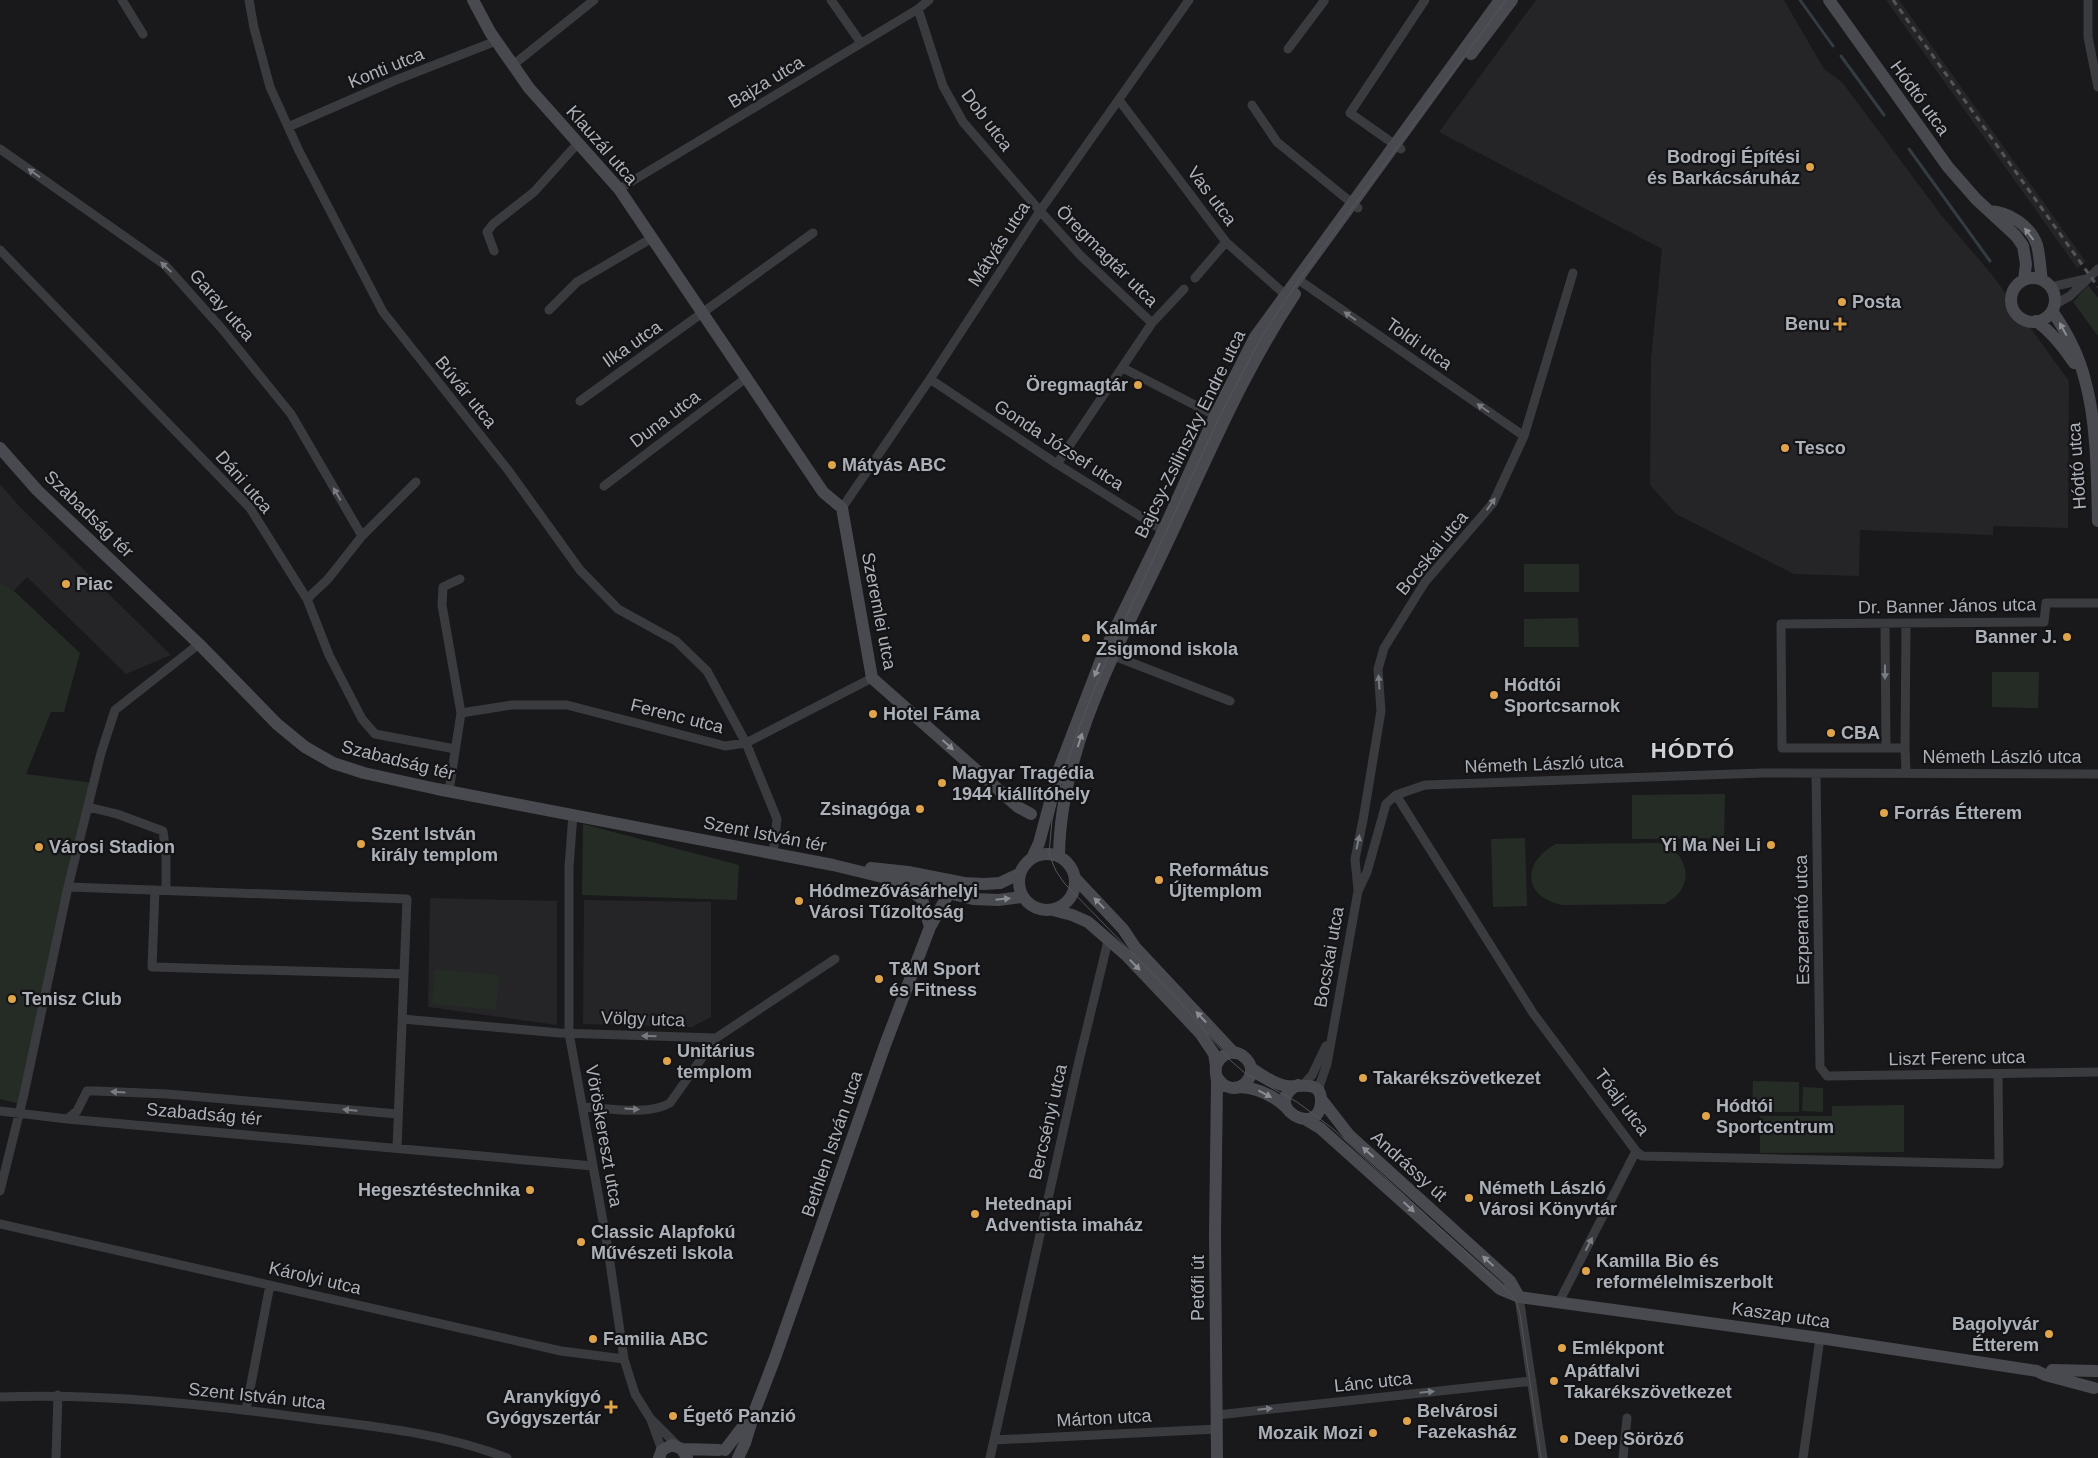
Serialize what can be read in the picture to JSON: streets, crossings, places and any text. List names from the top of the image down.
{
  "streets": {
    "street": [
      "Konti utca",
      "Bajza utca",
      "Hódtó utca",
      "Dob utca",
      "Klauzál utca",
      "Vas utca",
      "Mátyás utca",
      "Öregmagtár utca",
      "Garay utca",
      "Ilka utca",
      "Toldi utca",
      "Búvár utca",
      "Duna utca",
      "Bajcsy-Zsilinszky Endre utca",
      "Gonda József utca",
      "Dáni utca",
      "Szabadság tér",
      "Bocskai utca",
      "Dr. Banner János utca",
      "Szeremlei utca",
      "Ferenc utca",
      "Németh László utca",
      "Szent István tér",
      "Eszperantó utca",
      "Völgy utca",
      "Liszt Ferenc utca",
      "Tóalj utca",
      "Bercsényi utca",
      "Vöröskereszt utca",
      "Bethlen István utca",
      "Andrássy út",
      "Károlyi utca",
      "Petőfi út",
      "Kaszap utca",
      "Lánc utca",
      "Szent István utca",
      "Márton utca"
    ]
  },
  "crossings": [
    ["Konti utca", "Klauzál utca"],
    ["Konti utca", "Búvár utca"],
    ["Bajza utca", "Dob utca"],
    ["Bajza utca", "Klauzál utca"],
    ["Dob utca", "Mátyás utca"],
    ["Dob utca", "Öregmagtár utca"],
    ["Klauzál utca", "Mátyás utca"],
    ["Klauzál utca", "Ilka utca"],
    ["Klauzál utca", "Duna utca"],
    ["Klauzál utca", "Szeremlei utca"],
    ["Vas utca", "Mátyás utca"],
    ["Vas utca", "Bajcsy-Zsilinszky Endre utca"],
    ["Mátyás utca", "Öregmagtár utca"],
    ["Mátyás utca", "Gonda József utca"],
    ["Mátyás utca", "Szeremlei utca"],
    ["Öregmagtár utca", "Gonda József utca"],
    ["Toldi utca", "Bajcsy-Zsilinszky Endre utca"],
    ["Toldi utca", "Bocskai utca"],
    ["Búvár utca", "Ferenc utca"],
    ["Búvár utca", "Szent István tér"],
    ["Bajcsy-Zsilinszky Endre utca", "Gonda József utca"],
    ["Bajcsy-Zsilinszky Endre utca", "Szeremlei utca"],
    ["Bajcsy-Zsilinszky Endre utca", "Szent István tér"],
    ["Szabadság tér", "Szent István tér"],
    ["Szabadság tér", "Vöröskereszt utca"],
    ["Bocskai utca", "Németh László utca"],
    ["Bocskai utca", "Tóalj utca"],
    ["Bocskai utca", "Andrássy út"],
    ["Dr. Banner János utca", "Németh László utca"],
    ["Szeremlei utca", "Ferenc utca"],
    ["Németh László utca", "Eszperantó utca"],
    ["Németh László utca", "Tóalj utca"],
    ["Szent István tér", "Vöröskereszt utca"],
    ["Szent István tér", "Bethlen István utca"],
    ["Eszperantó utca", "Liszt Ferenc utca"],
    ["Völgy utca", "Vöröskereszt utca"],
    ["Liszt Ferenc utca", "Tóalj utca"],
    ["Bercsényi utca", "Márton utca"],
    ["Vöröskereszt utca", "Károlyi utca"],
    ["Andrássy út", "Kaszap utca"],
    ["Andrássy út", "Lánc utca"],
    ["Petőfi út", "Lánc utca"],
    ["Petőfi út", "Márton utca"]
  ],
  "one_way": [
    "Garay utca",
    "Toldi utca",
    "Bocskai utca",
    "Szeremlei utca",
    "Völgy utca",
    "Lánc utca"
  ],
  "districts": ["HÓDTÓ"],
  "places": {
    "other": [
      "Bodrogi Építési és Barkácsáruház",
      "Posta",
      "Öregmagtár",
      "Tesco",
      "Mátyás ABC",
      "Piac",
      "Banner J.",
      "Kalmár Zsigmond iskola",
      "Hódtói Sportcsarnok",
      "Hotel Fáma",
      "CBA",
      "Magyar Tragédia 1944 kiállítóhely",
      "Zsinagóga",
      "Forrás Étterem",
      "Szent István király templom",
      "Yi Ma Nei Li",
      "Városi Stadion",
      "Református Újtemplom",
      "Hódmezővásárhelyi Városi Tűzoltóság",
      "T&M Sport és Fitness",
      "Tenisz Club",
      "Unitárius templom",
      "Takarékszövetkezet",
      "Hódtói Sportcentrum",
      "Hegesztéstechnika",
      "Németh László Városi Könyvtár",
      "Hetednapi Adventista imaház",
      "Classic Alapfokú Művészeti Iskola",
      "Kamilla Bio és reformélelmiszerbolt",
      "Bagolyvár Étterem",
      "Familia ABC",
      "Emlékpont",
      "Apátfalvi Takarékszövetkezet",
      "Égető Panzió",
      "Belvárosi Fazekasház",
      "Mozaik Mozi",
      "Deep Söröző"
    ],
    "health": ["Benu", "Aranykígyó Gyógyszertár"]
  }
}
